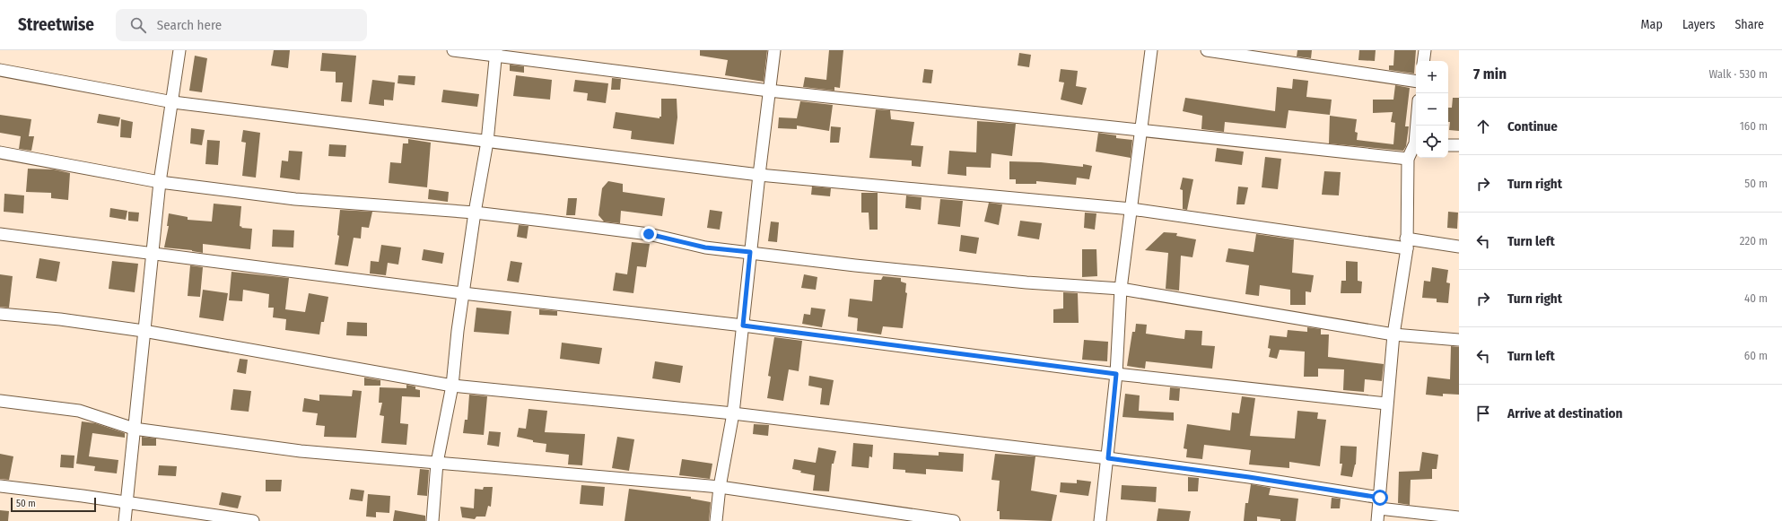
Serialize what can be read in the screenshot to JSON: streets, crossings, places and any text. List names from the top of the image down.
{
  "scale_bar": "50 m",
  "page": {
    "header": "Streetwise",
    "search": "Search here",
    "nav": ["Map", "Layers", "Share"],
    "heading": ["7 min", "Walk · 530 m"],
    "map_buttons": ["+", "−"],
    "list": [
      ["Continue", "160 m"],
      ["Turn right", "50 m"],
      ["Turn left", "220 m"],
      ["Turn right", "40 m"],
      ["Turn left", "60 m"],
      "Arrive at destination"
    ],
    "scale": "50 m"
  }
}
